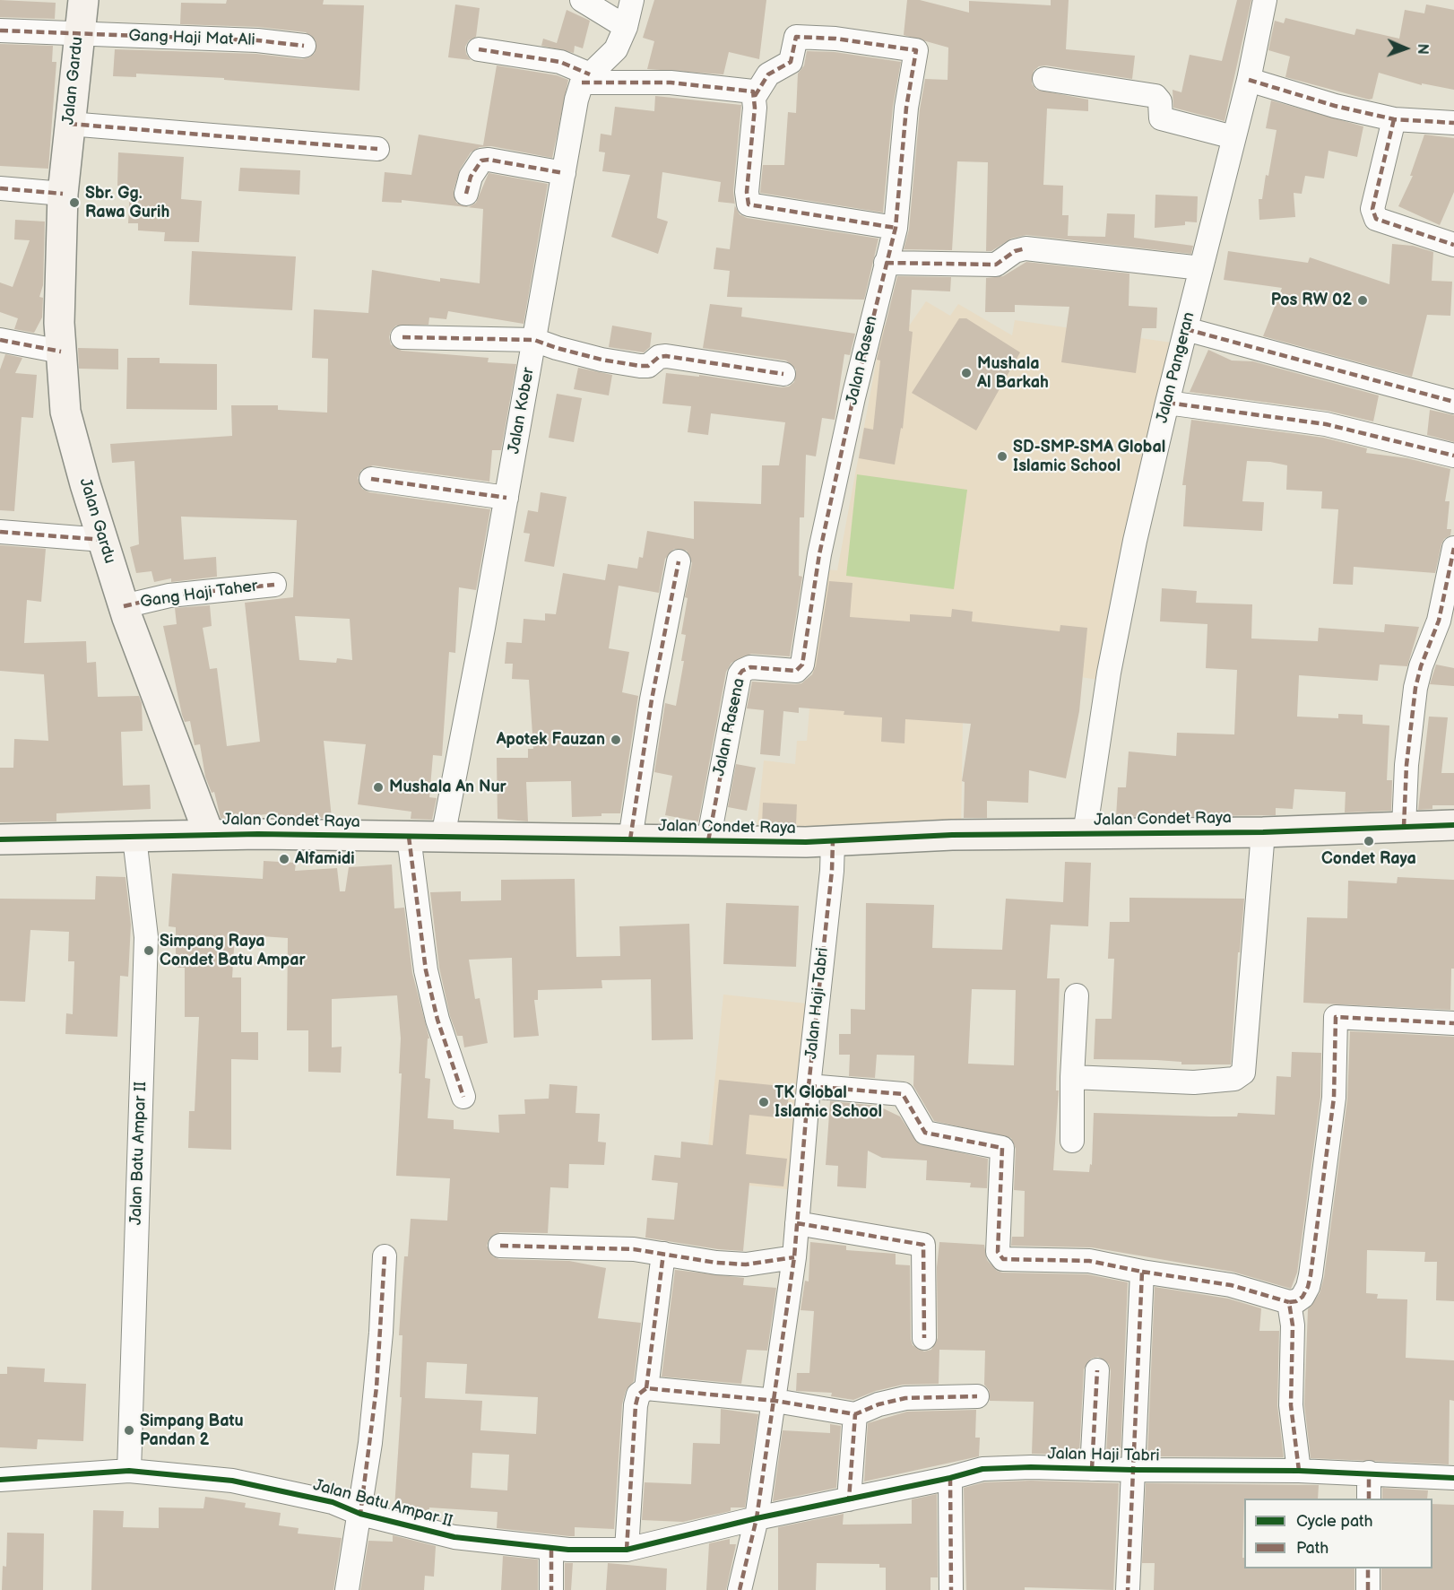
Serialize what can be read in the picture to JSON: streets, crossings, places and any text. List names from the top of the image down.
{
  "streets": {
    "street": [
      "Gang Haji Mat Ali",
      "Jalan Gardu",
      "Jalan Rasen",
      "Jalan Pangeran",
      "Jalan Kober",
      "Gang Haji Taher",
      "Jalan Rasena",
      "Jalan Condet Raya",
      "Jalan Haji Tabri",
      "Jalan Batu Ampar II"
    ]
  },
  "crossings": [
    ["Gang Haji Mat Ali", "Jalan Gardu"],
    ["Jalan Gardu", "Gang Haji Taher"],
    ["Jalan Gardu", "Jalan Condet Raya"],
    ["Jalan Rasen", "Jalan Rasena"],
    ["Jalan Pangeran", "Jalan Condet Raya"],
    ["Jalan Kober", "Jalan Condet Raya"],
    ["Jalan Rasena", "Jalan Condet Raya"],
    ["Jalan Condet Raya", "Jalan Haji Tabri"],
    ["Jalan Condet Raya", "Jalan Batu Ampar II"],
    ["Jalan Haji Tabri", "Jalan Batu Ampar II"]
  ],
  "places": [
    "Sbr. Gg. Rawa Gurih",
    "Pos RW 02",
    "Mushala Al Barkah",
    "SD-SMP-SMA Global Islamic School",
    "Apotek Fauzan",
    "Mushala An Nur",
    "Condet Raya",
    "Alfamidi",
    "Simpang Raya Condet Batu Ampar",
    "TK Global Islamic School",
    "Simpang Batu Pandan 2"
  ],
  "legend": ["Cycle path", "Path"],
  "north": "right"
}
